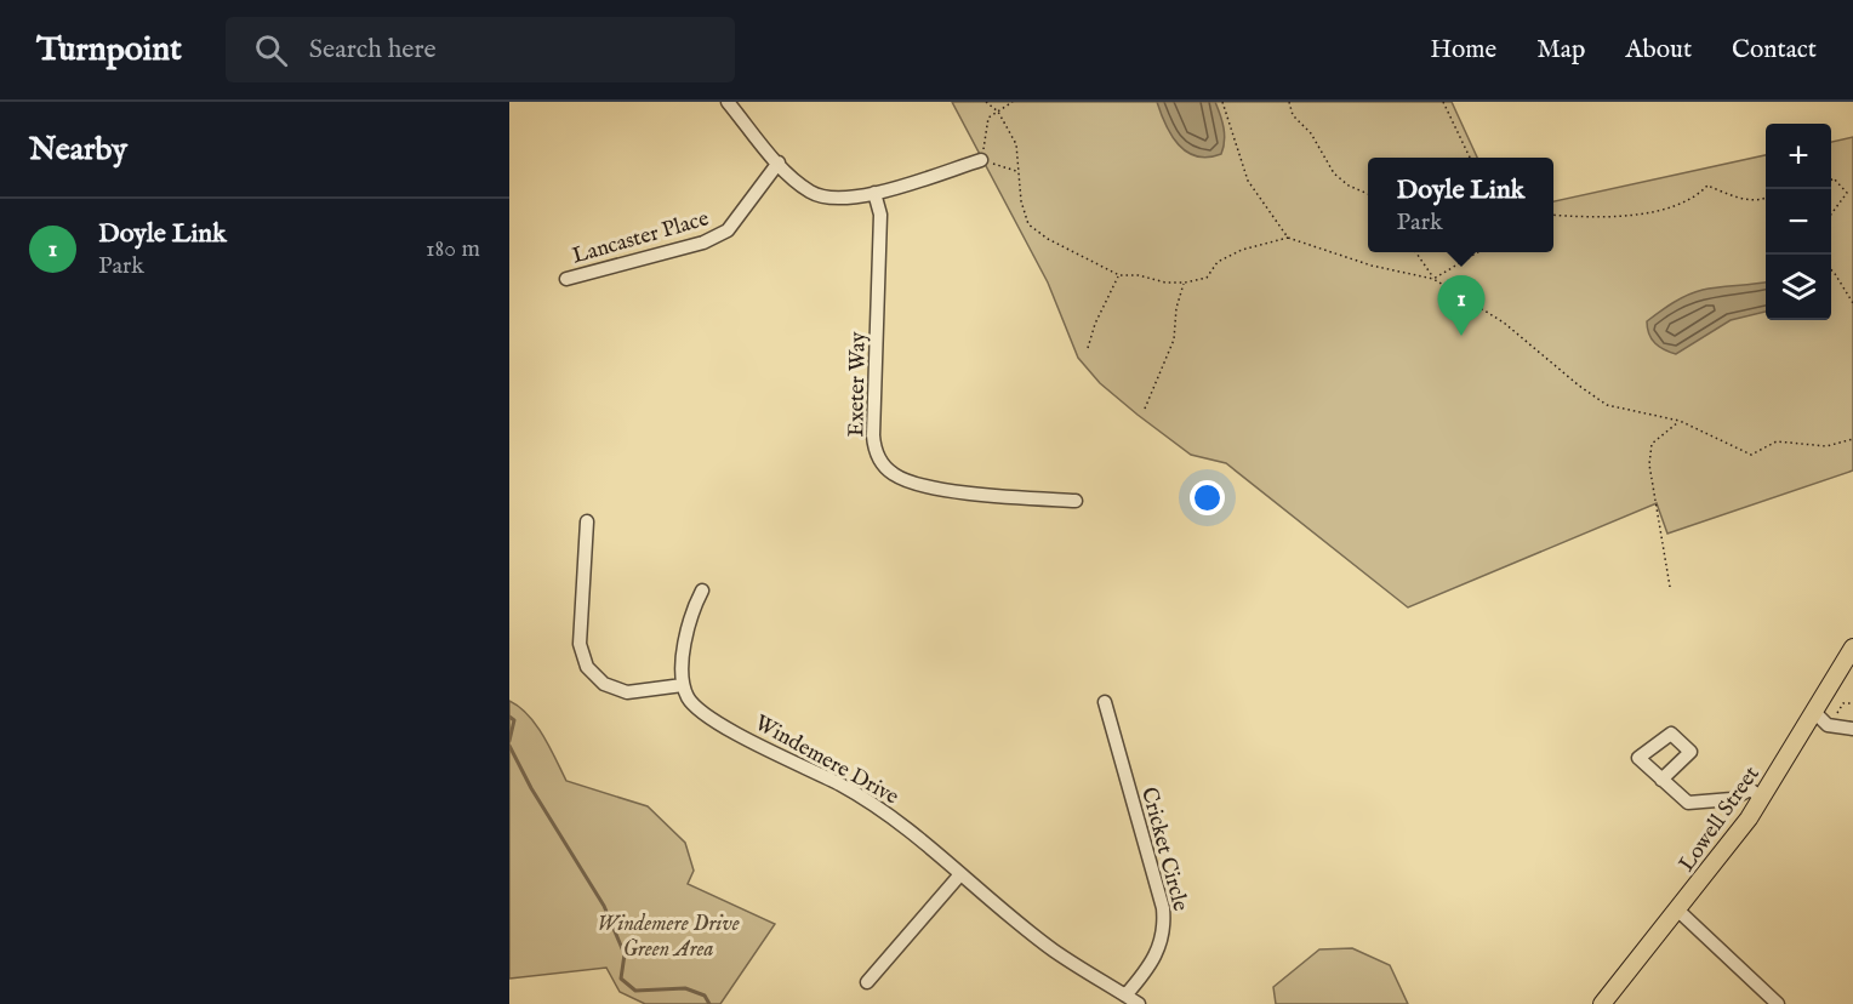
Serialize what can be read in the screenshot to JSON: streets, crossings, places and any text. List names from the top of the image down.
{
  "streets": {
    "main road": ["Lowell Street"],
    "street": [
      "Lancaster Place",
      "Exeter Way",
      "Windemere Drive",
      "Cricket Circle"
    ]
  },
  "crossings": [
    ["Windemere Drive", "Cricket Circle"]
  ],
  "parks": ["Windemere Drive Green Area"],
  "page": {
    "header": "Turnpoint",
    "search": "Search here",
    "nav": [
      "Home",
      "Map",
      "About",
      "Contact"
    ],
    "heading": "Nearby",
    "map_buttons": ["+", "−"],
    "popup": ["Doyle Link", "Park"],
    "list": [
      {
        "mark": "1",
        "name": "Doyle Link",
        "note": "Park",
        "value": "180 m"
      }
    ],
    "pins": "1"
  }
}
